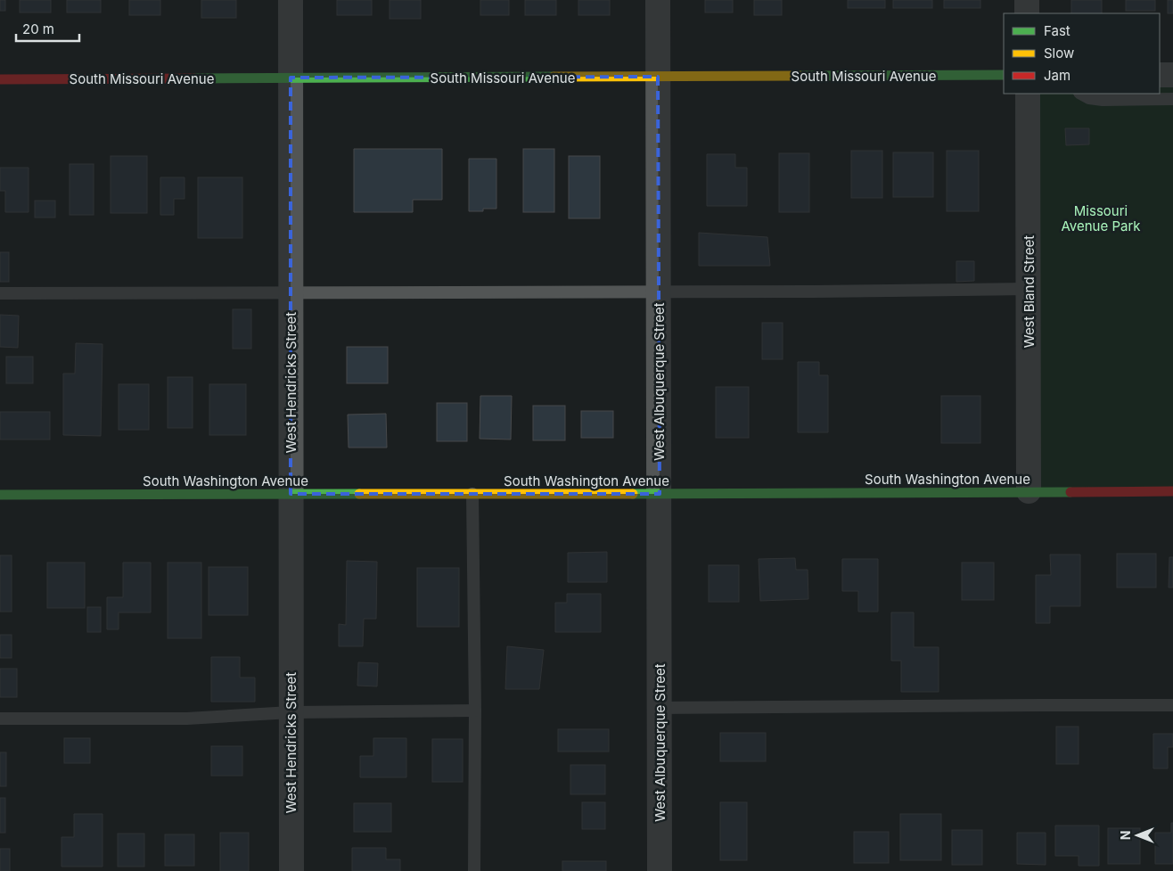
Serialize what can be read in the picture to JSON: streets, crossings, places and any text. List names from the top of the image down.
{
  "streets": {
    "street": [
      "South Missouri Avenue",
      "West Bland Street",
      "West Albuquerque Street",
      "West Hendricks Street",
      "South Washington Avenue"
    ]
  },
  "crossings": [
    ["South Missouri Avenue", "West Albuquerque Street"],
    ["South Missouri Avenue", "West Hendricks Street"],
    ["West Bland Street", "South Washington Avenue"],
    ["West Albuquerque Street", "South Washington Avenue"],
    ["West Hendricks Street", "South Washington Avenue"]
  ],
  "parks": ["Missouri Avenue Park"],
  "legend": ["Fast", "Slow", "Jam"],
  "scale_bar": "20 m",
  "north": "left"
}
